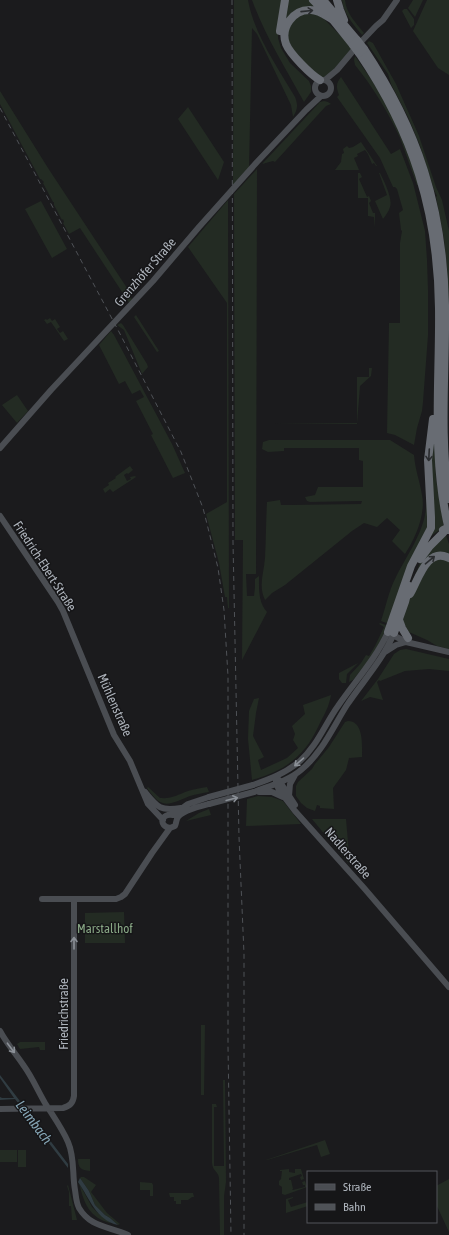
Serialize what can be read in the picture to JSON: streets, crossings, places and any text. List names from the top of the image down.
{
  "streets": {
    "street": [
      "Grenzhöfer Straße",
      "Friedrich-Ebert-Straße",
      "Mühlenstraße",
      "Nadlerstraße",
      "Friedrichstraße"
    ]
  },
  "crossings": [
    ["Friedrich-Ebert-Straße", "Mühlenstraße"]
  ],
  "one_way": ["Friedrichstraße"],
  "water": ["Leimbach"],
  "parks": ["Marstallhof"],
  "legend": ["Straße", "Bahn"]
}
